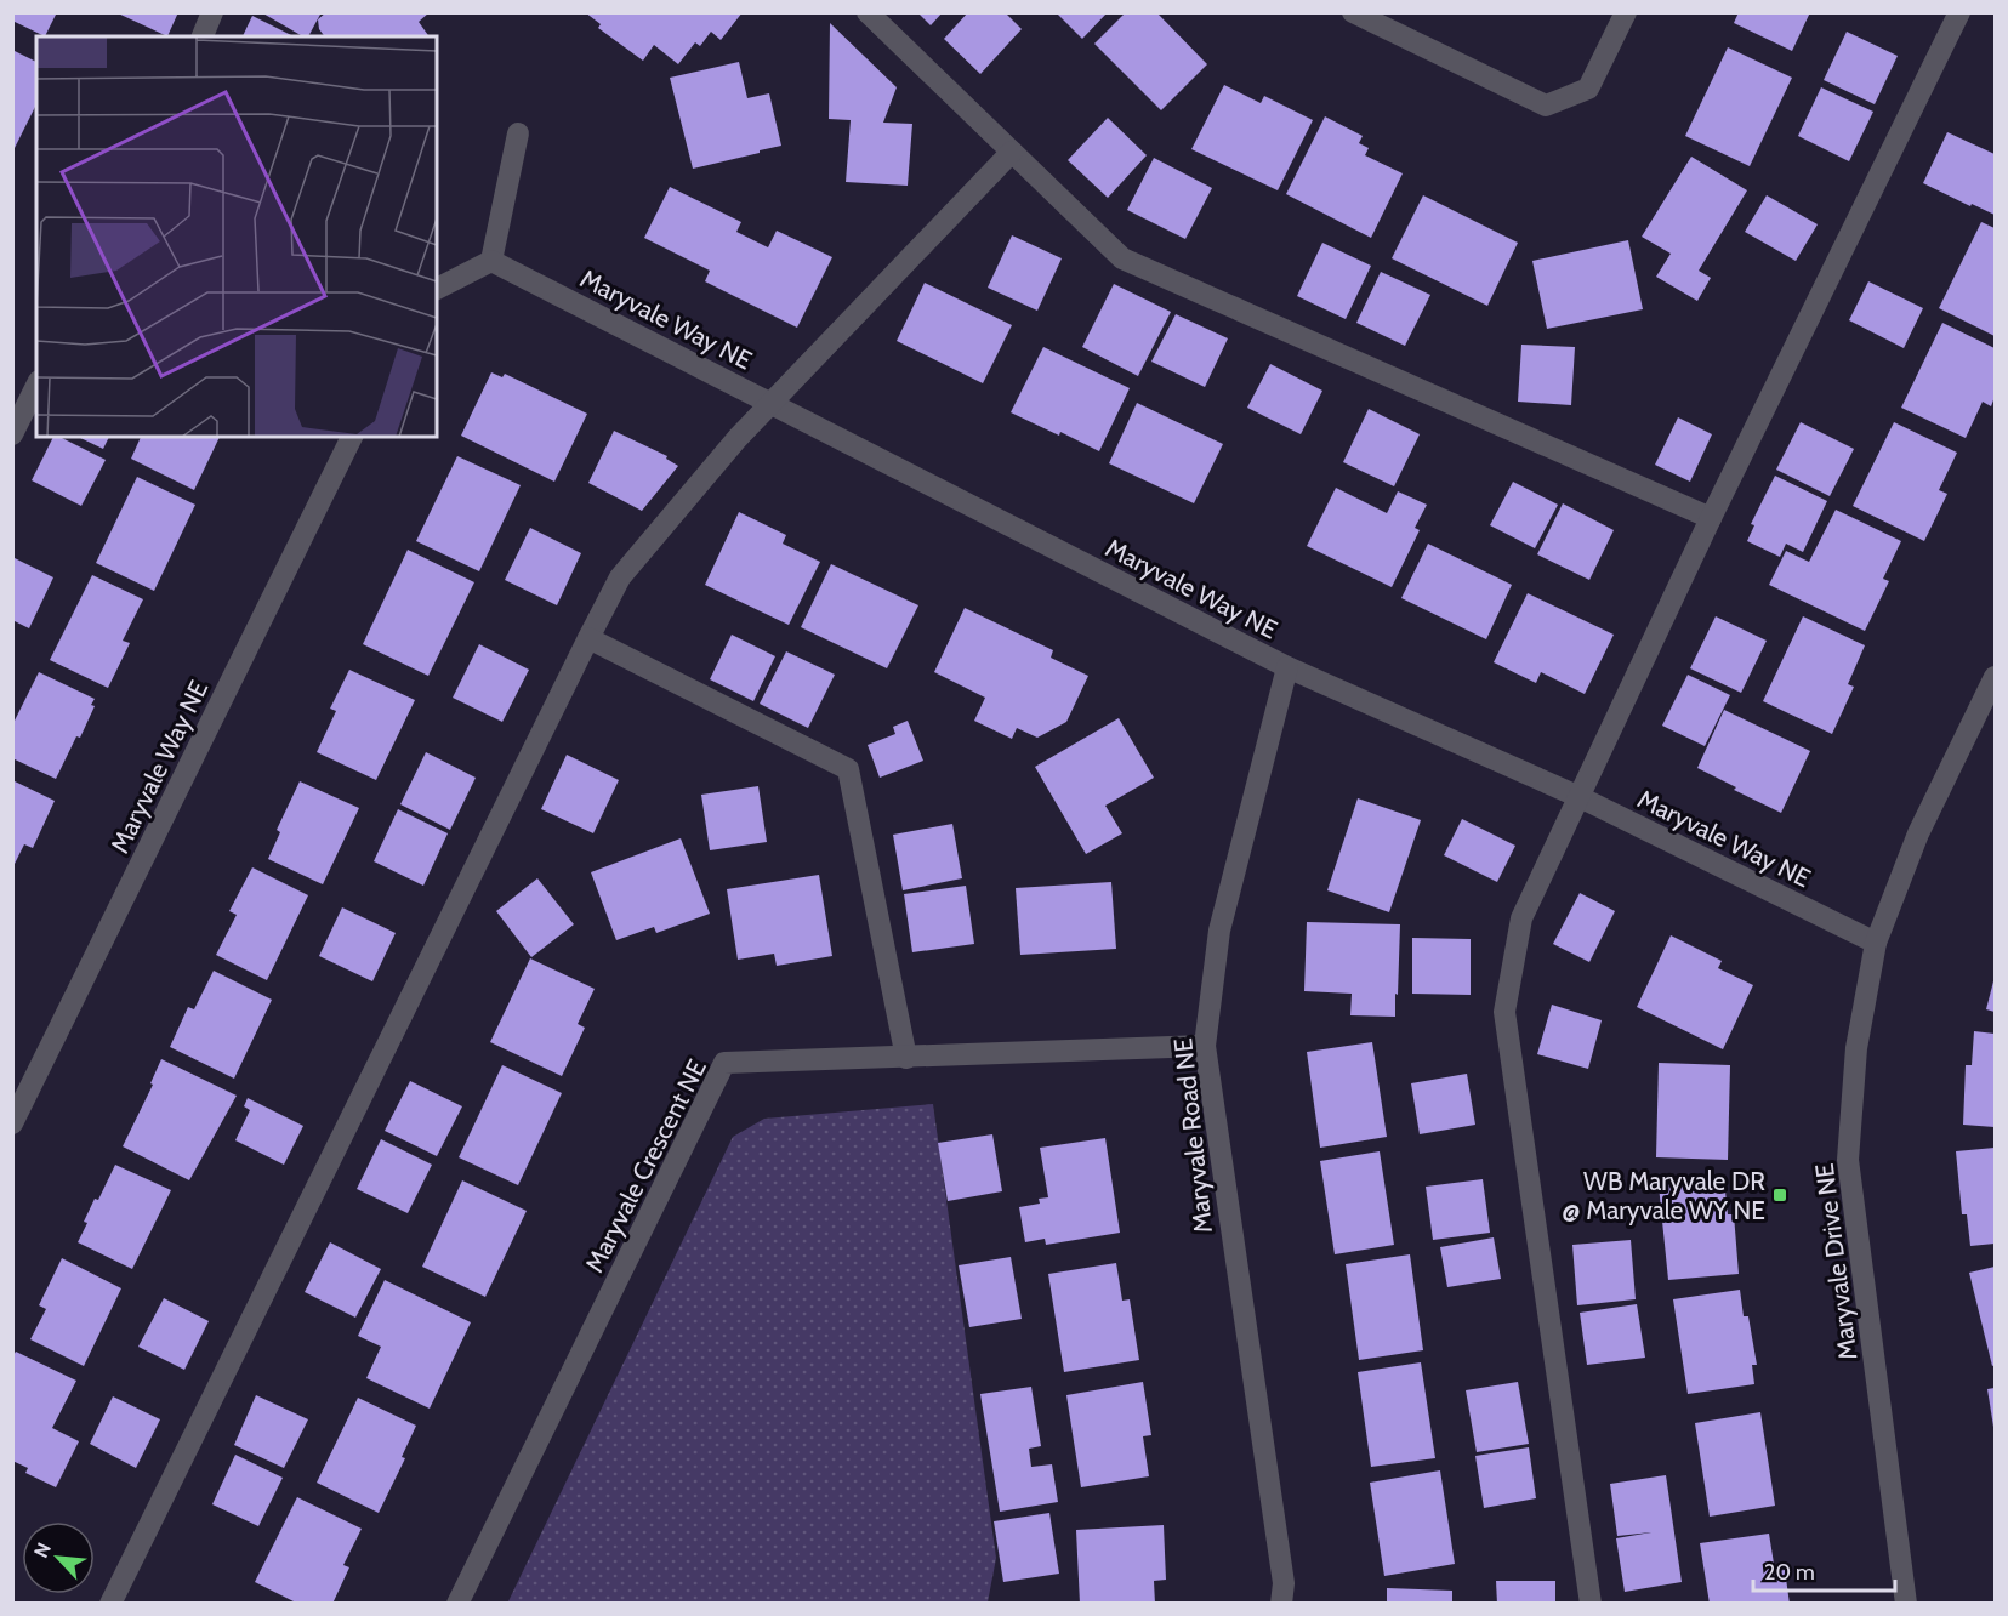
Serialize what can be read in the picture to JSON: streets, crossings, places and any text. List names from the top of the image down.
{
  "streets": {
    "street": [
      "Maryvale Way NE",
      "Maryvale Road NE",
      "Maryvale Crescent NE",
      "Maryvale Drive NE"
    ]
  },
  "crossings": [
    ["Maryvale Way NE", "Maryvale Road NE"],
    ["Maryvale Way NE", "Maryvale Drive NE"],
    ["Maryvale Road NE", "Maryvale Crescent NE"]
  ],
  "places": {
    "transit": ["WB Maryvale DR @ Maryvale WY NE"]
  },
  "scale_bar": "20 m",
  "north": "top left"
}
